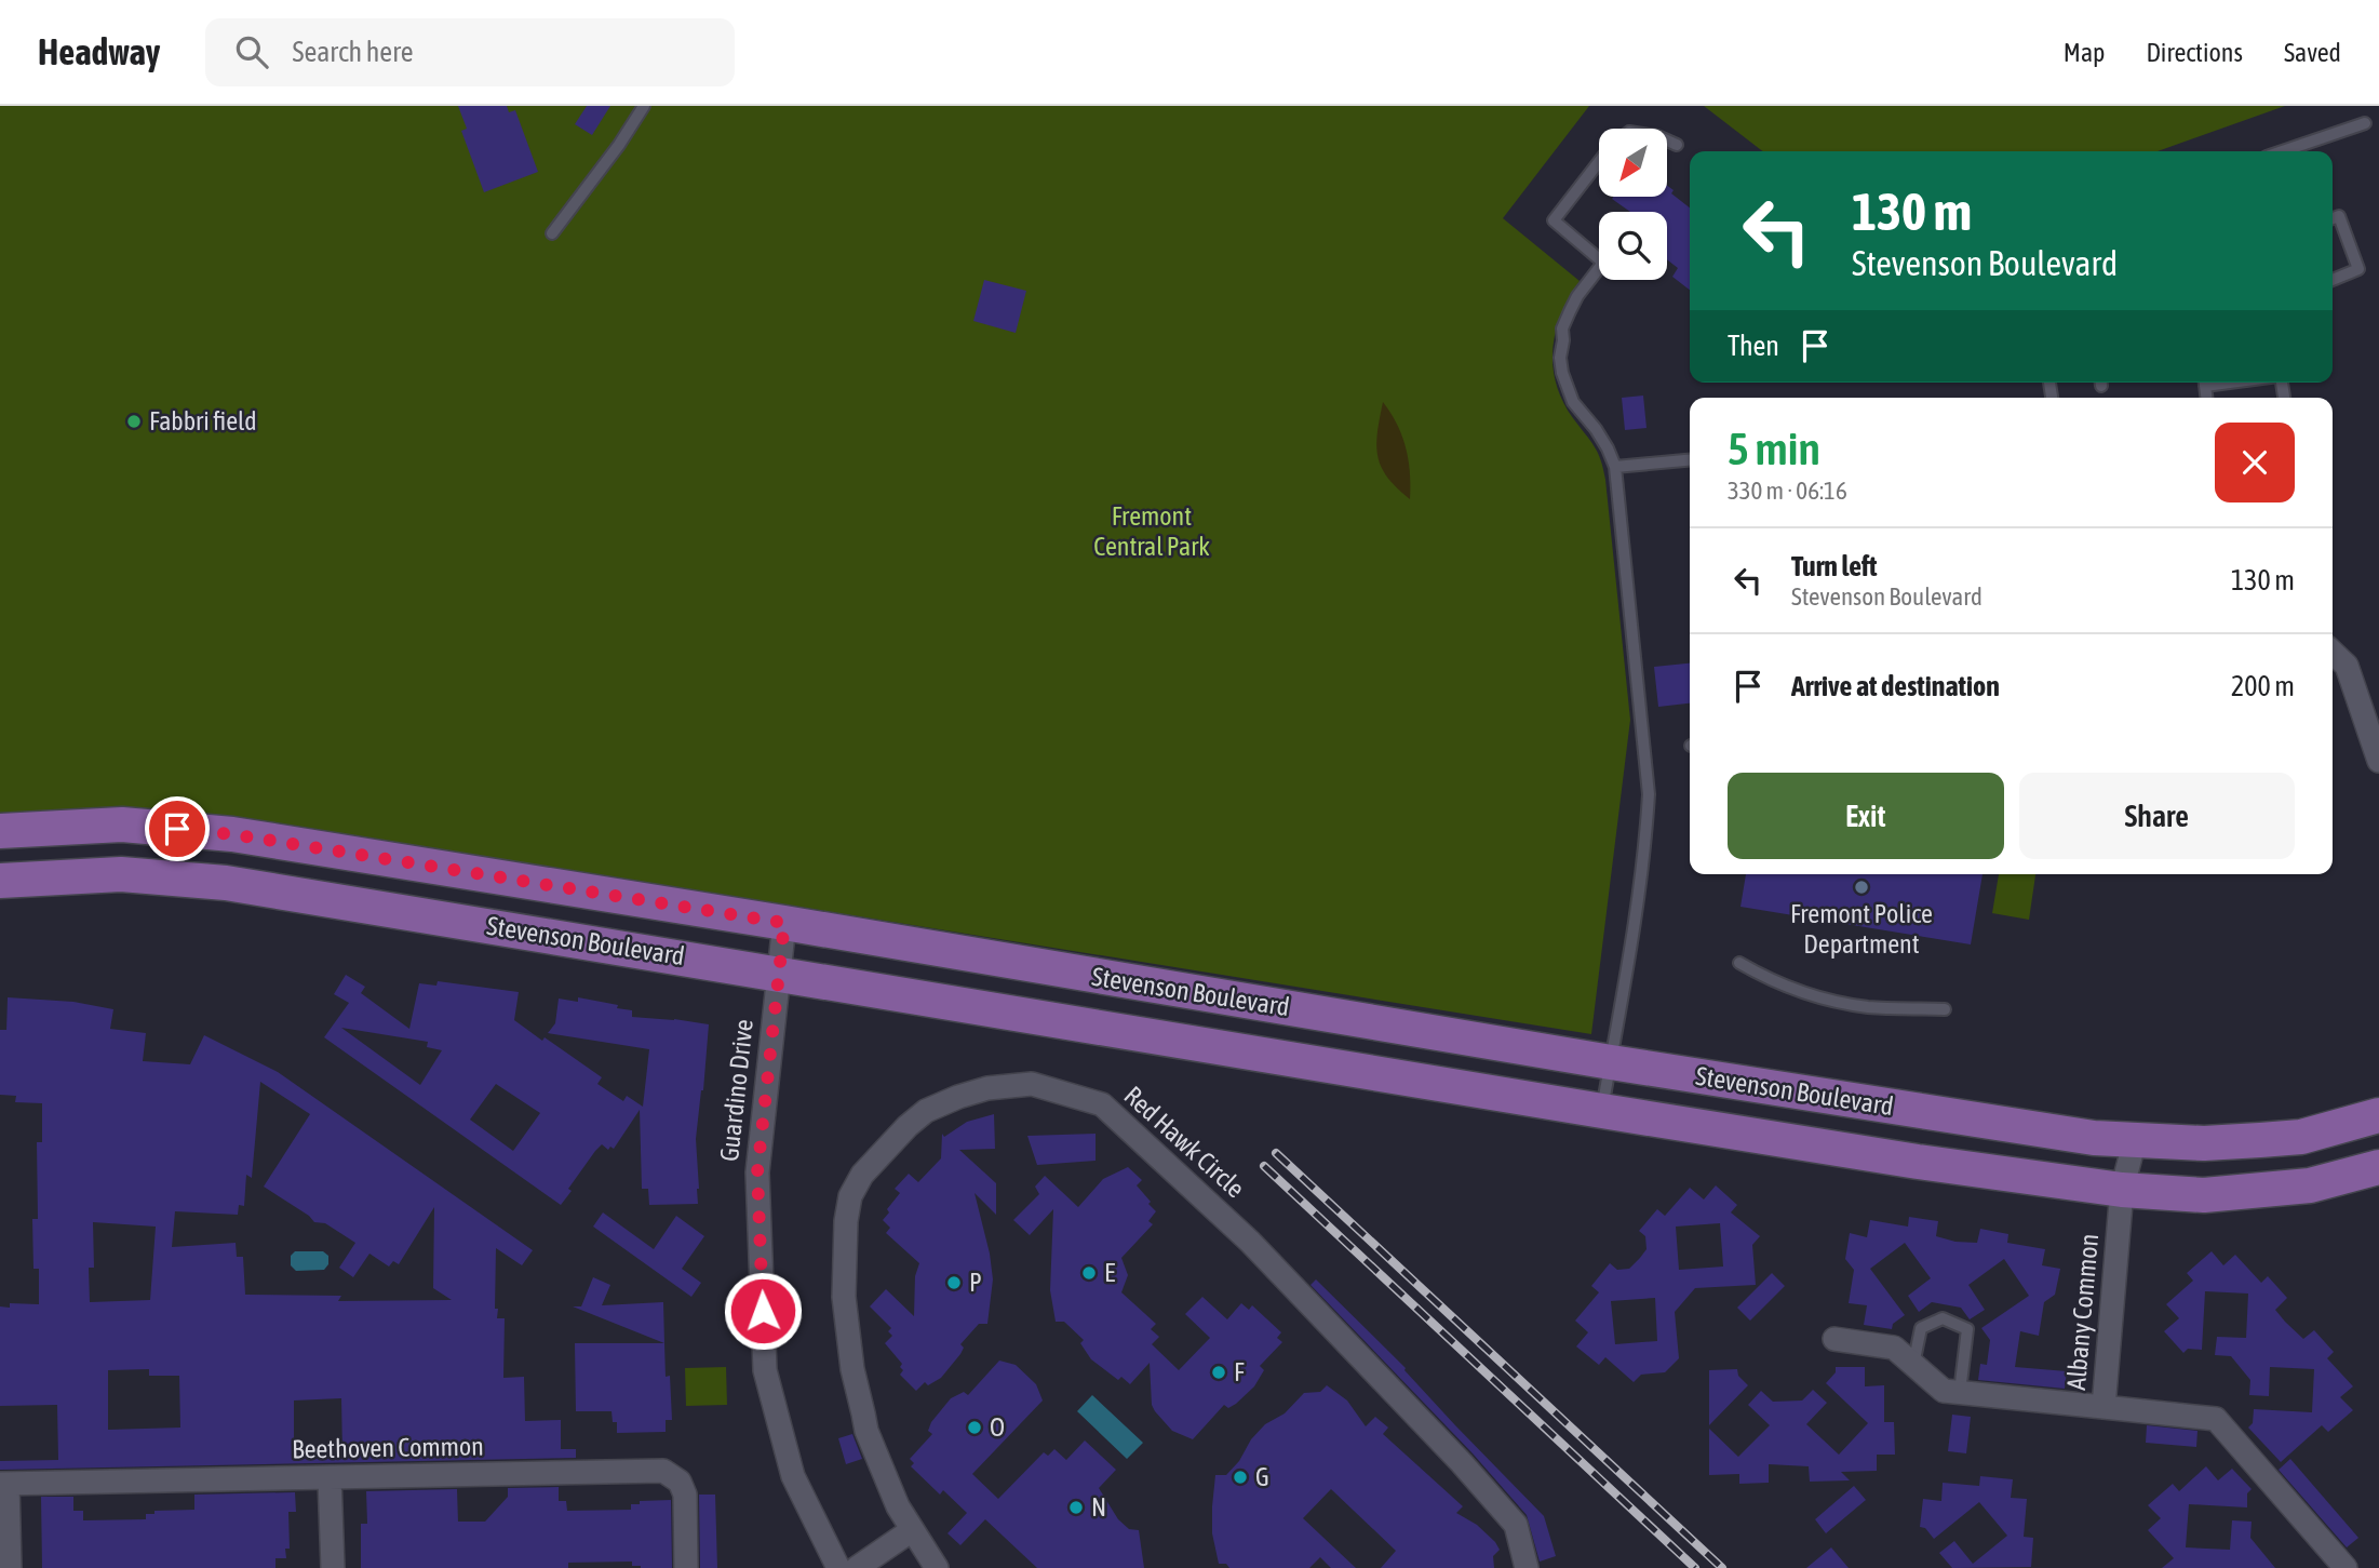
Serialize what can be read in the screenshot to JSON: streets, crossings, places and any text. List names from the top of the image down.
{
  "streets": {
    "main road": ["Stevenson Boulevard"],
    "street": [
      "Guardino Drive",
      "Red Hawk Circle",
      "Albany Common",
      "Beethoven Common"
    ]
  },
  "crossings": [
    ["Stevenson Boulevard", "Guardino Drive"],
    ["Stevenson Boulevard", "Albany Common"]
  ],
  "parks": ["Fremont Central Park"],
  "places": [
    "Fabbri field",
    "Fremont Police Department",
    "E",
    "P",
    "F",
    "O",
    "G",
    "N"
  ],
  "north": "bottom left",
  "page": {
    "header": "Headway",
    "search": "Search here",
    "nav": ["Map", "Directions", "Saved"],
    "turn": ["130 m", "Stevenson Boulevard"],
    "then": "Then",
    "heading": ["5 min", "330 m · 06:16"],
    "list": [
      {
        "name": "Turn left",
        "note": "Stevenson Boulevard",
        "value": "130 m"
      },
      {
        "name": "Arrive at destination",
        "value": "200 m"
      }
    ],
    "buttons": ["Exit", "Share"]
  }
}
